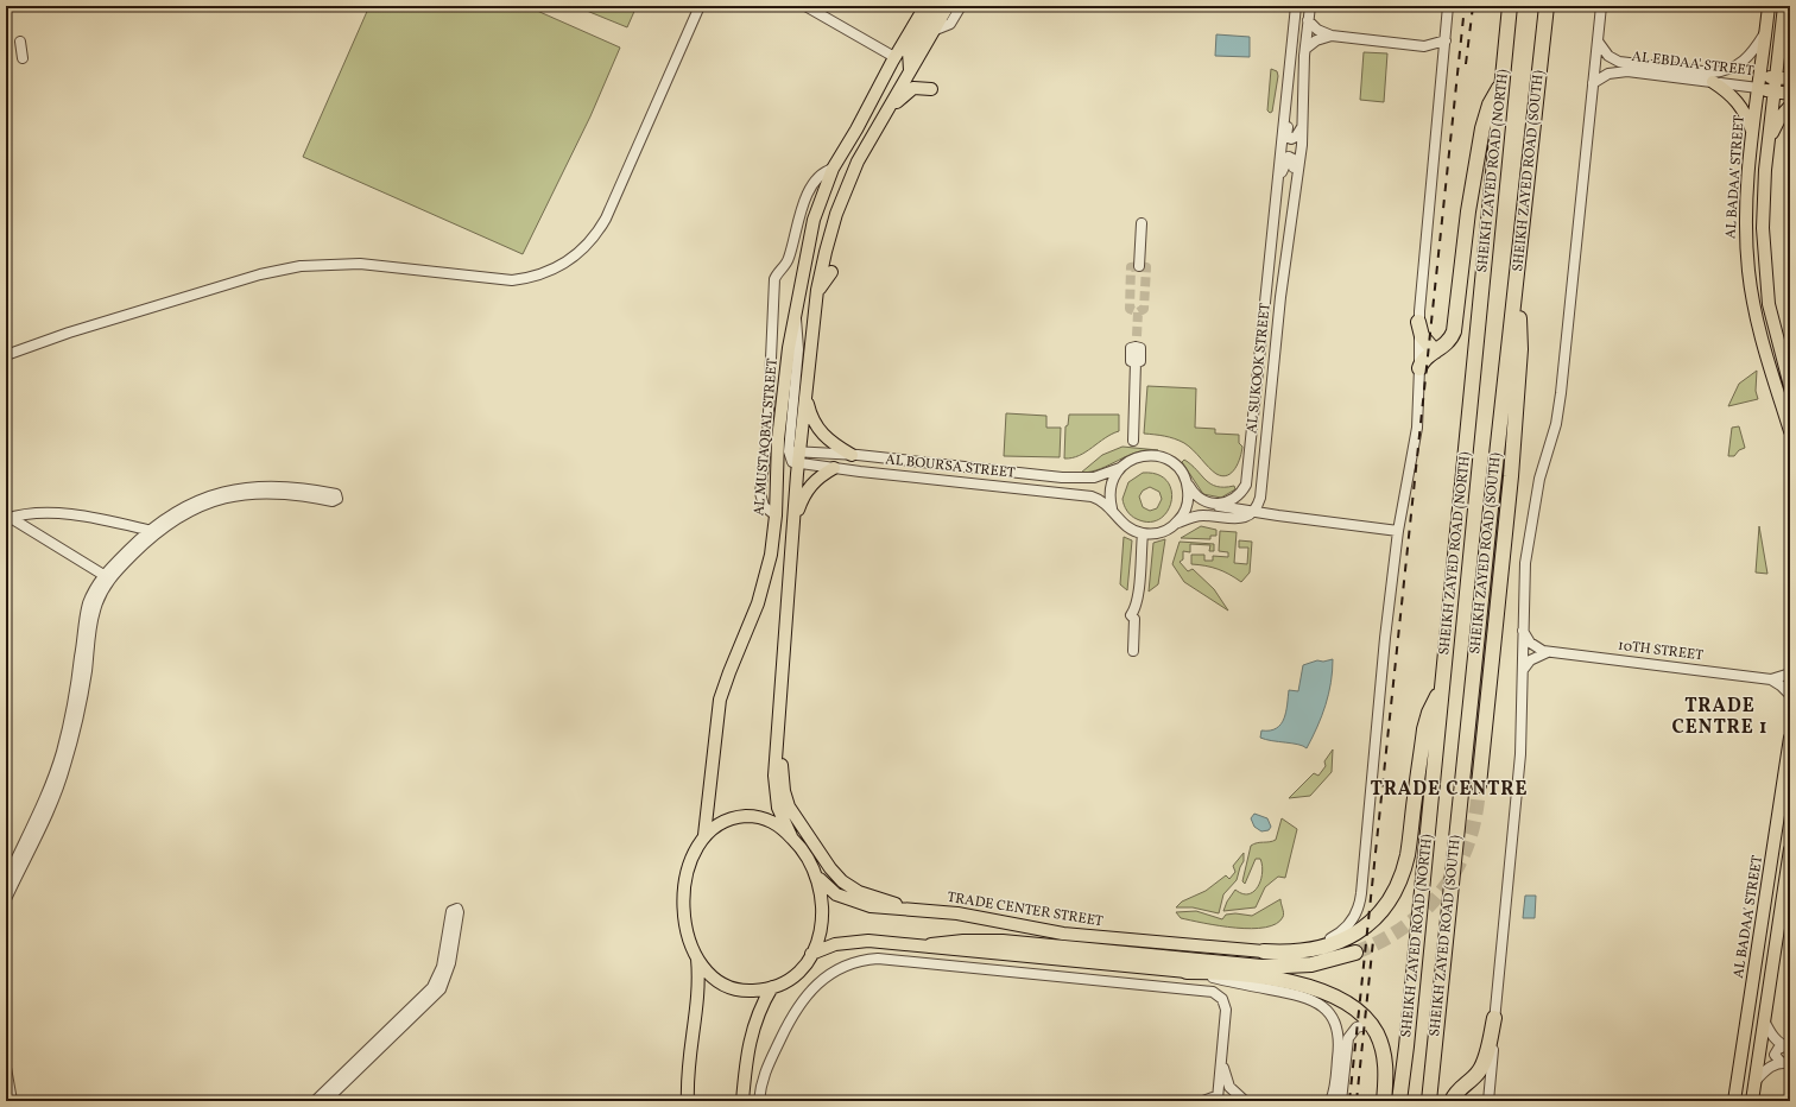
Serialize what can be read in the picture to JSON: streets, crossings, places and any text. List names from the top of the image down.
{
  "streets": {
    "highway": ["SHEIKH ZAYED ROAD (NORTH)", "SHEIKH ZAYED ROAD (SOUTH)"],
    "main road": [
      "AL EBDAA' STREET",
      "AL BADAA' STREET",
      "AL MUSTAQBAL STREET",
      "TRADE CENTER STREET"
    ],
    "street": ["AL SUKOOK STREET", "AL BOURSA STREET", "10TH STREET"]
  },
  "crossings": [
    ["AL EBDAA' STREET", "AL BADAA' STREET"],
    ["AL MUSTAQBAL STREET", "TRADE CENTER STREET"]
  ],
  "districts": ["TRADE CENTRE 1", "TRADE CENTRE"]
}
